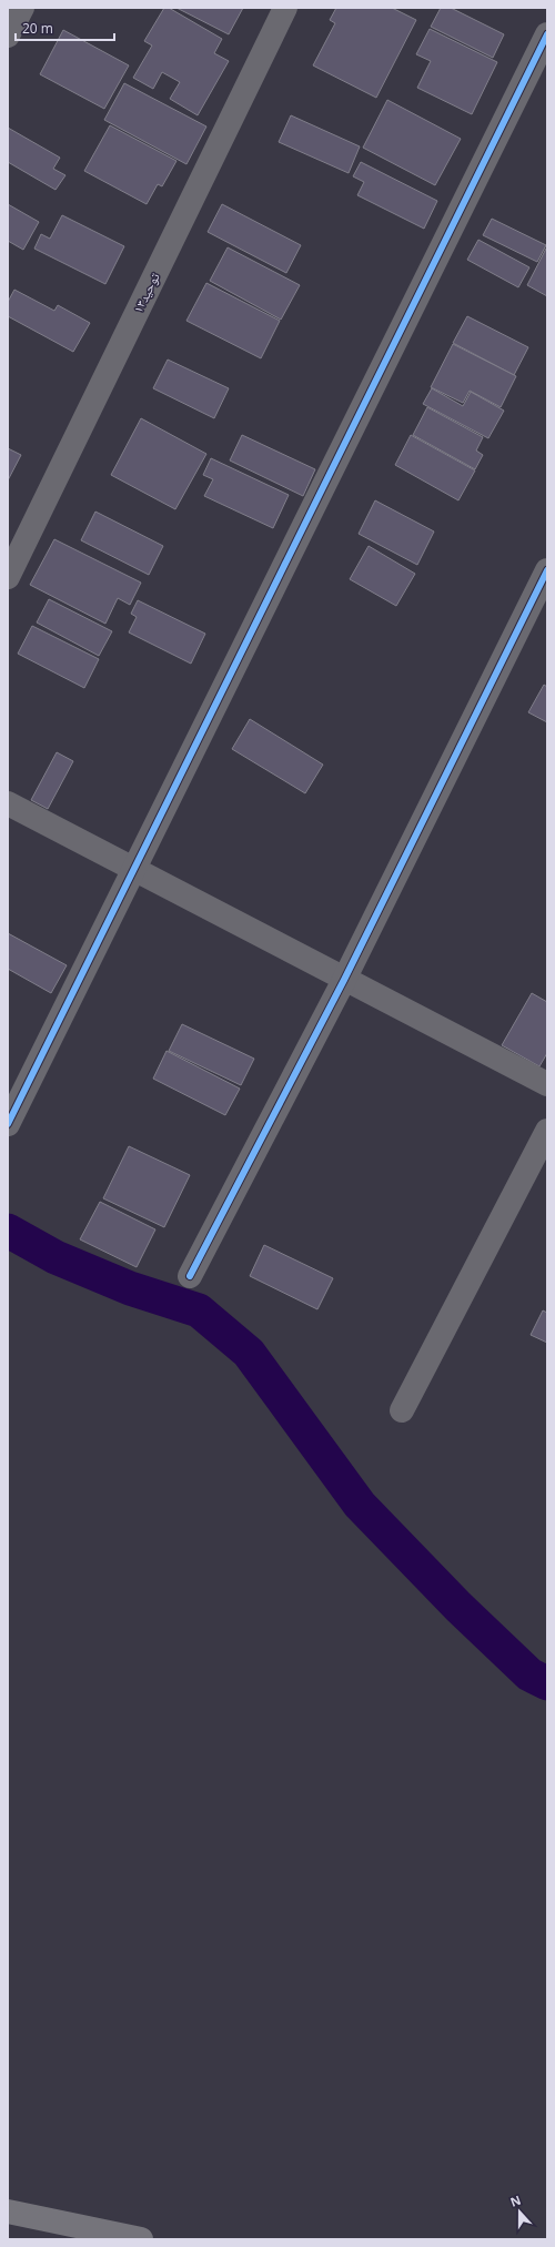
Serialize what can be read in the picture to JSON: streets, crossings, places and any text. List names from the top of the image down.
{
  "streets": {
    "street": ["توحید۱۳"]
  },
  "scale_bar": "20 m",
  "north": "top"
}
